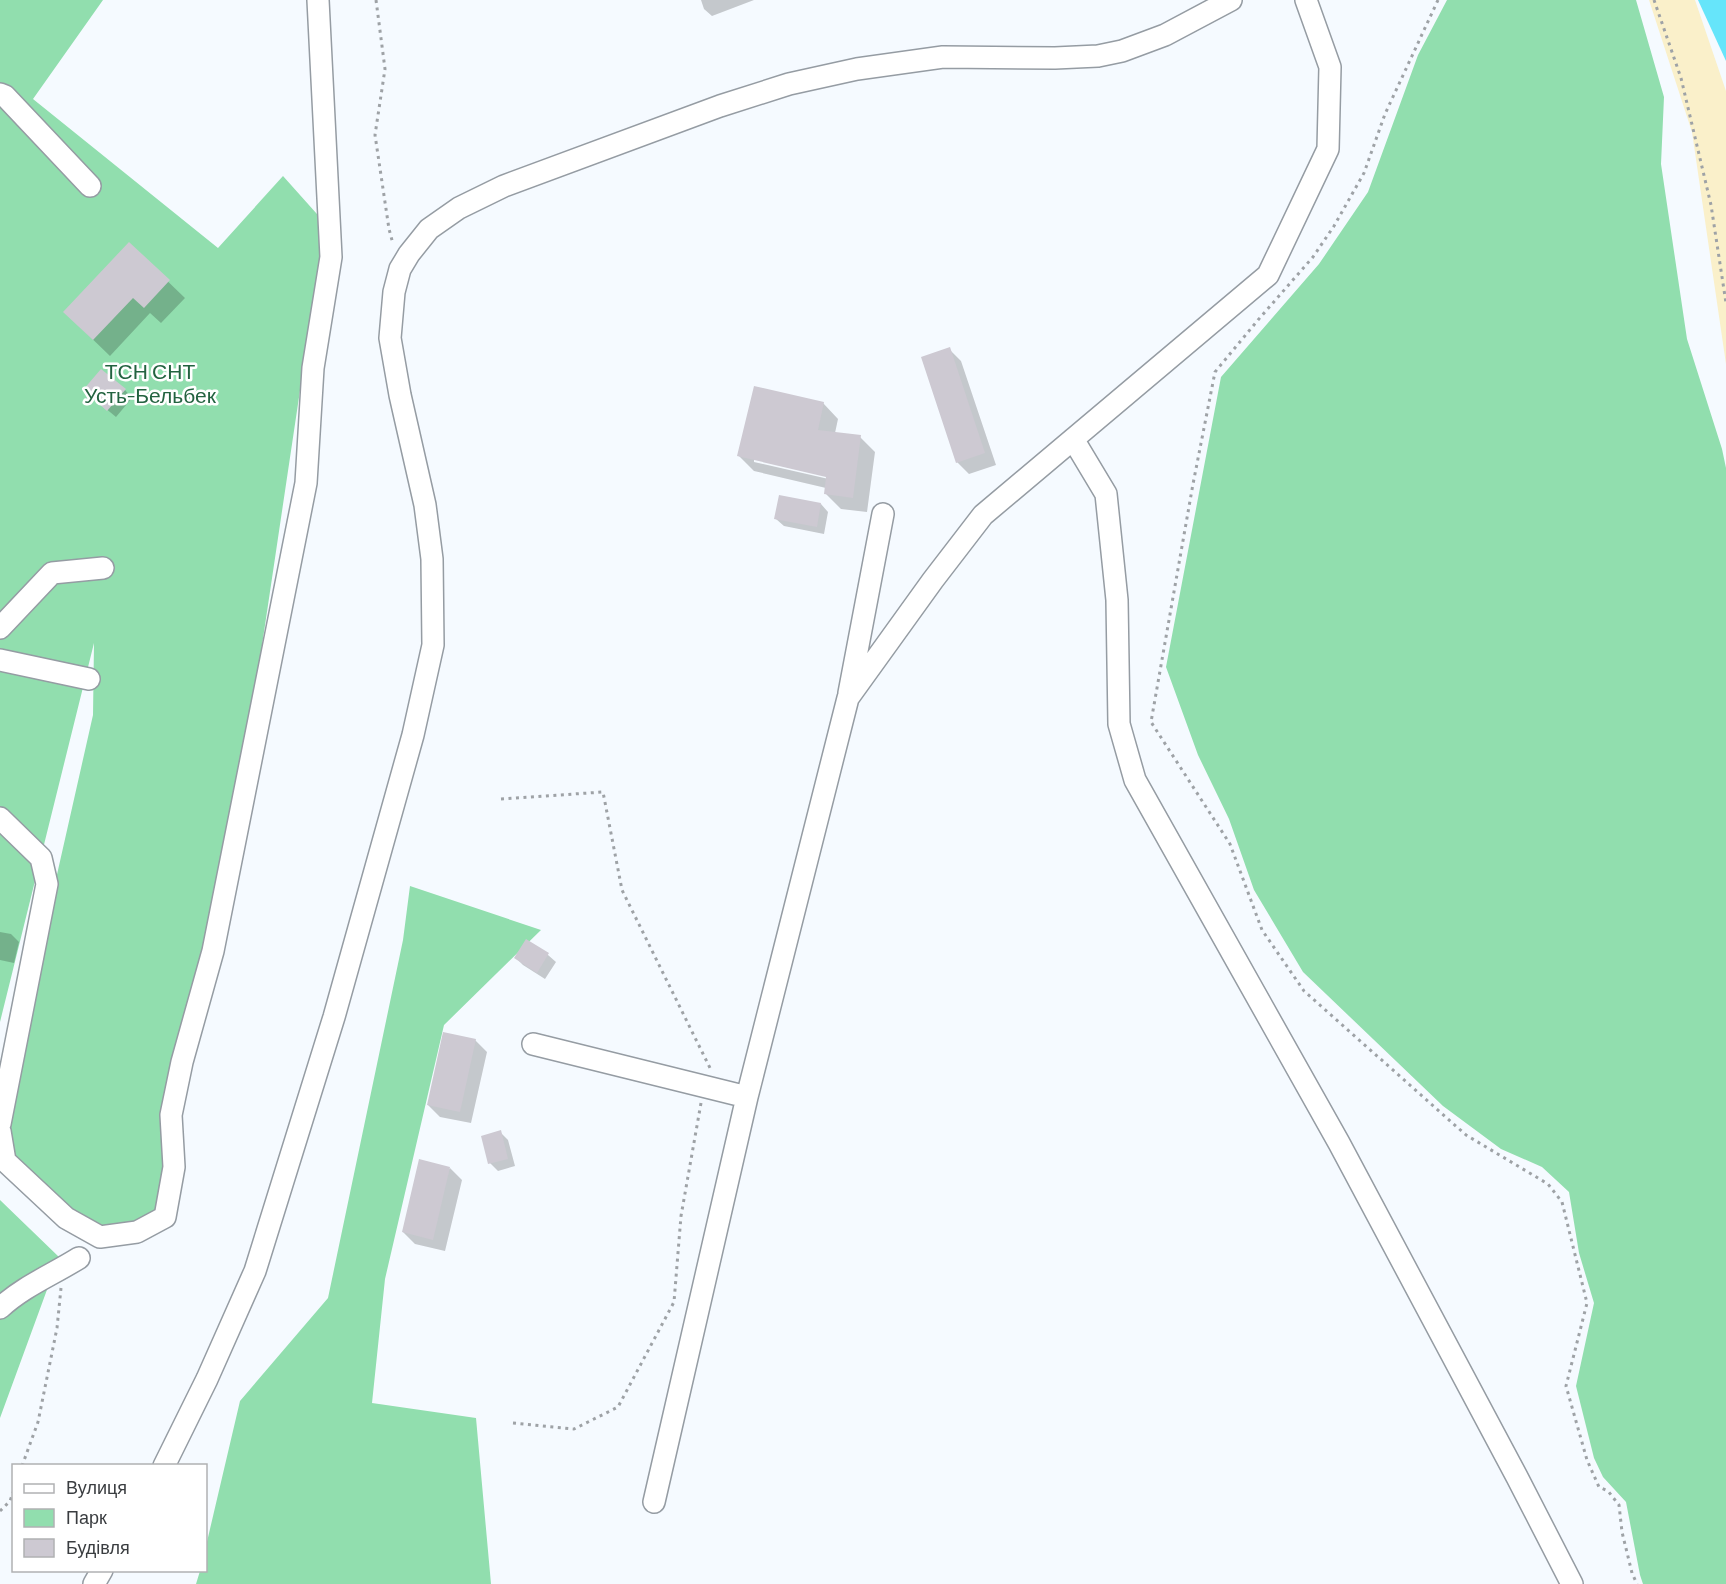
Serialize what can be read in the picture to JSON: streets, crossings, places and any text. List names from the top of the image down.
{
  "parks": ["ТСН СНТ Усть-Бельбек"],
  "legend": ["Вулиця", "Парк", "Будівля"]
}
